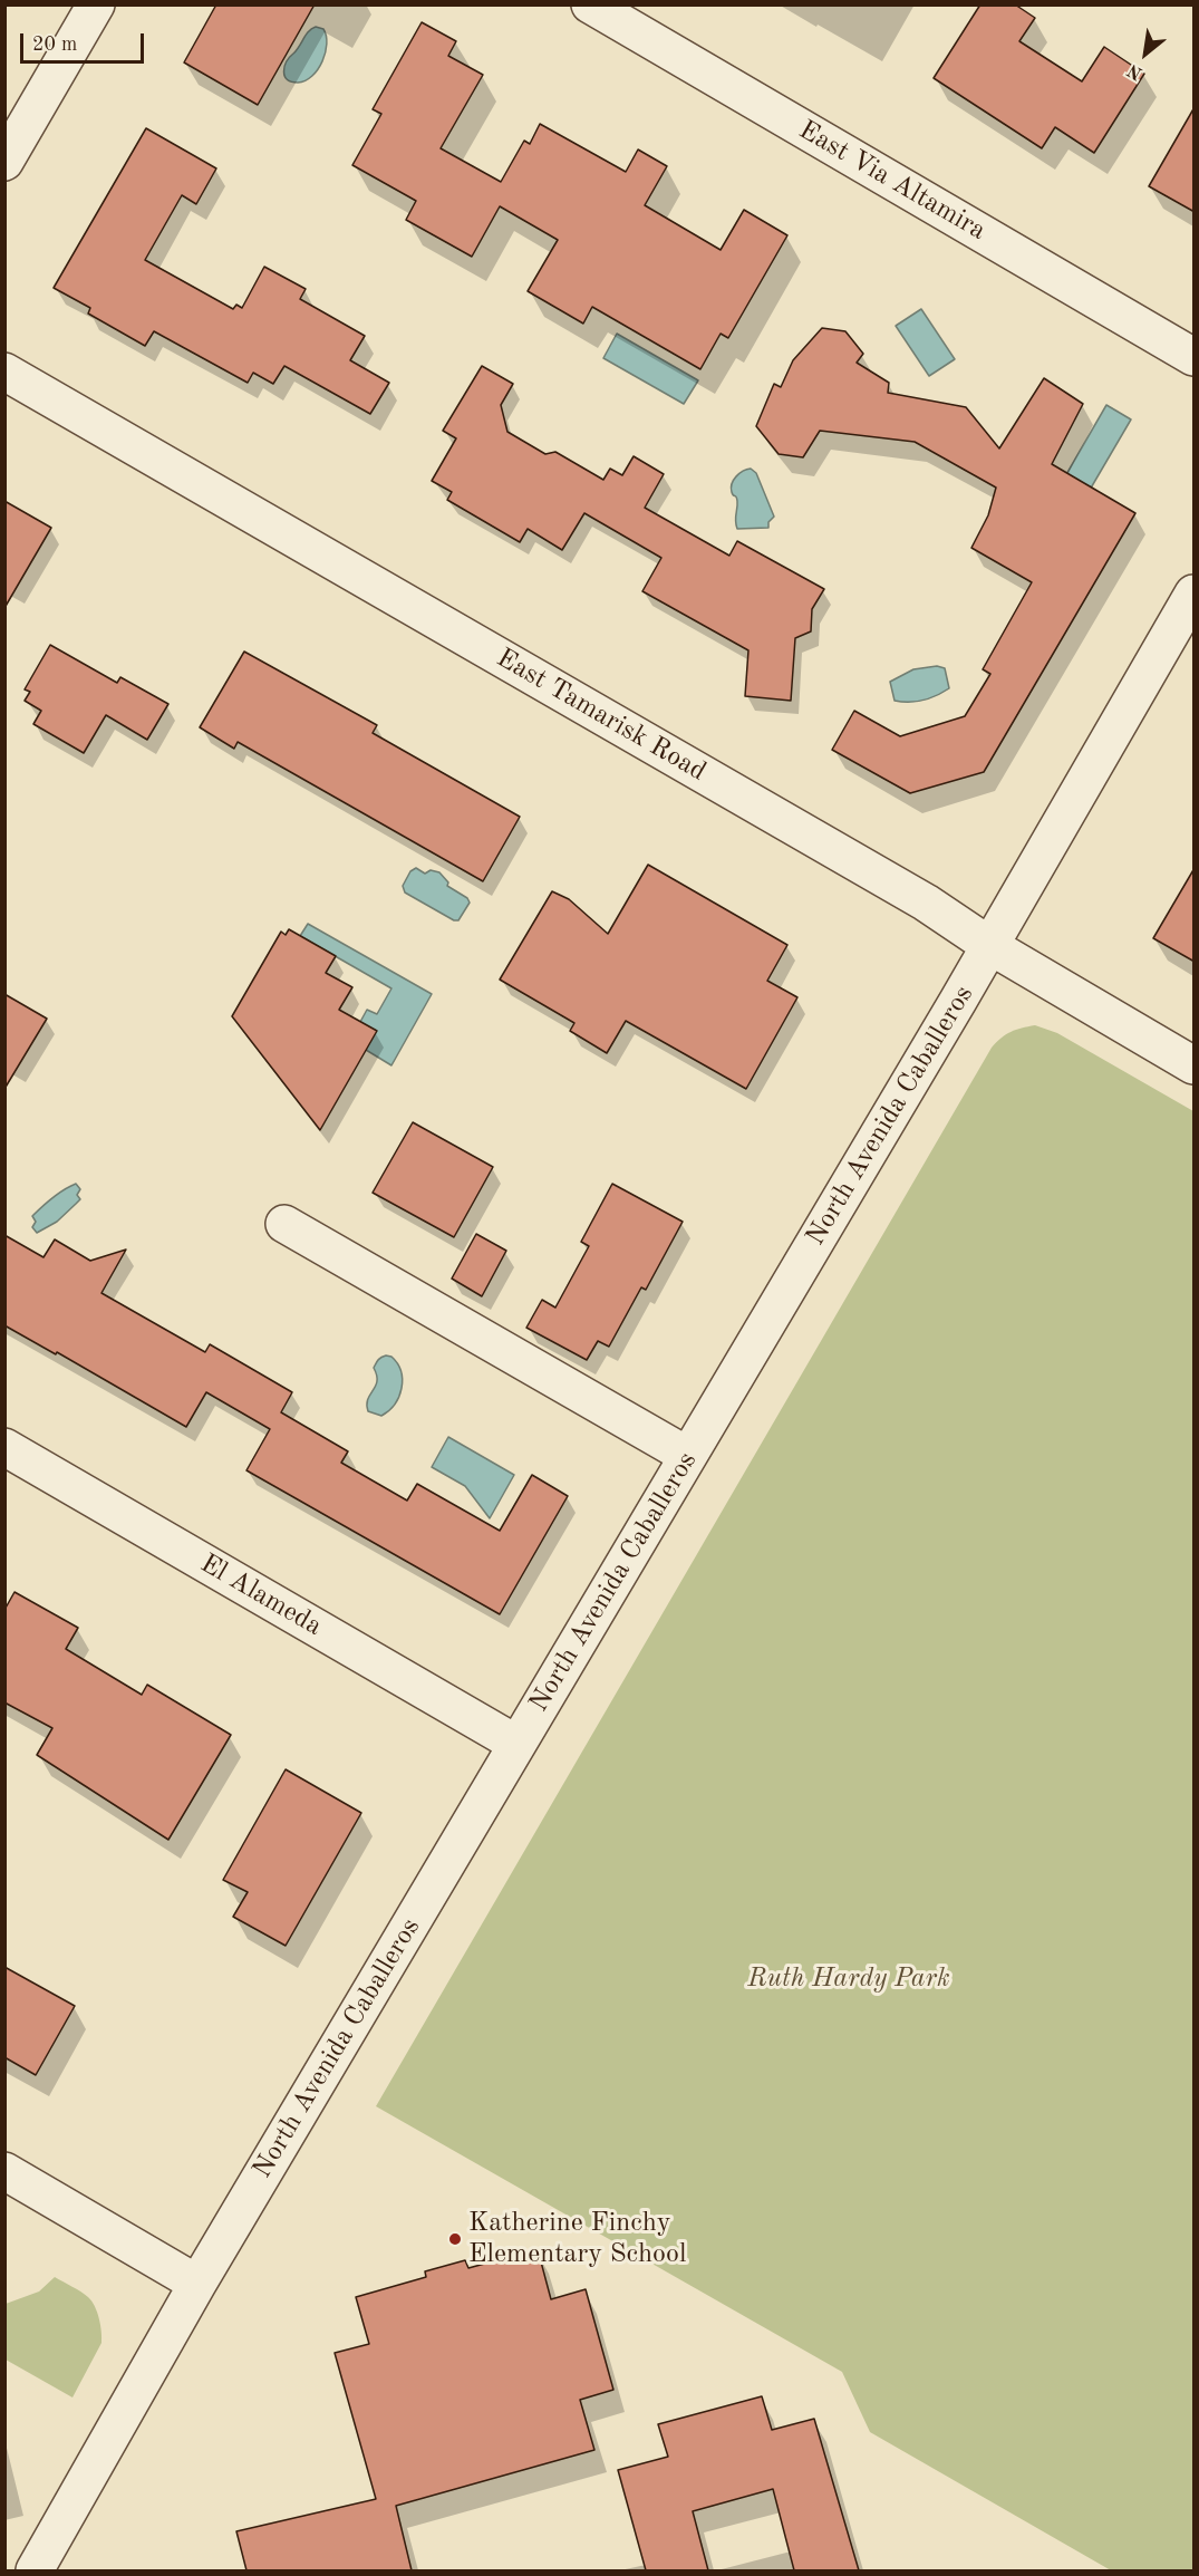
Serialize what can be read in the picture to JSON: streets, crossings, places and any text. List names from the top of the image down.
{
  "streets": {
    "street": [
      "East Via Altamira",
      "East Tamarisk Road",
      "North Avenida Caballeros",
      "El Alameda"
    ]
  },
  "crossings": [
    ["East Tamarisk Road", "North Avenida Caballeros"],
    ["North Avenida Caballeros", "El Alameda"]
  ],
  "parks": ["Ruth Hardy Park"],
  "places": ["Katherine Finchy Elementary School"],
  "scale_bar": "20 m",
  "north": "bottom left"
}
